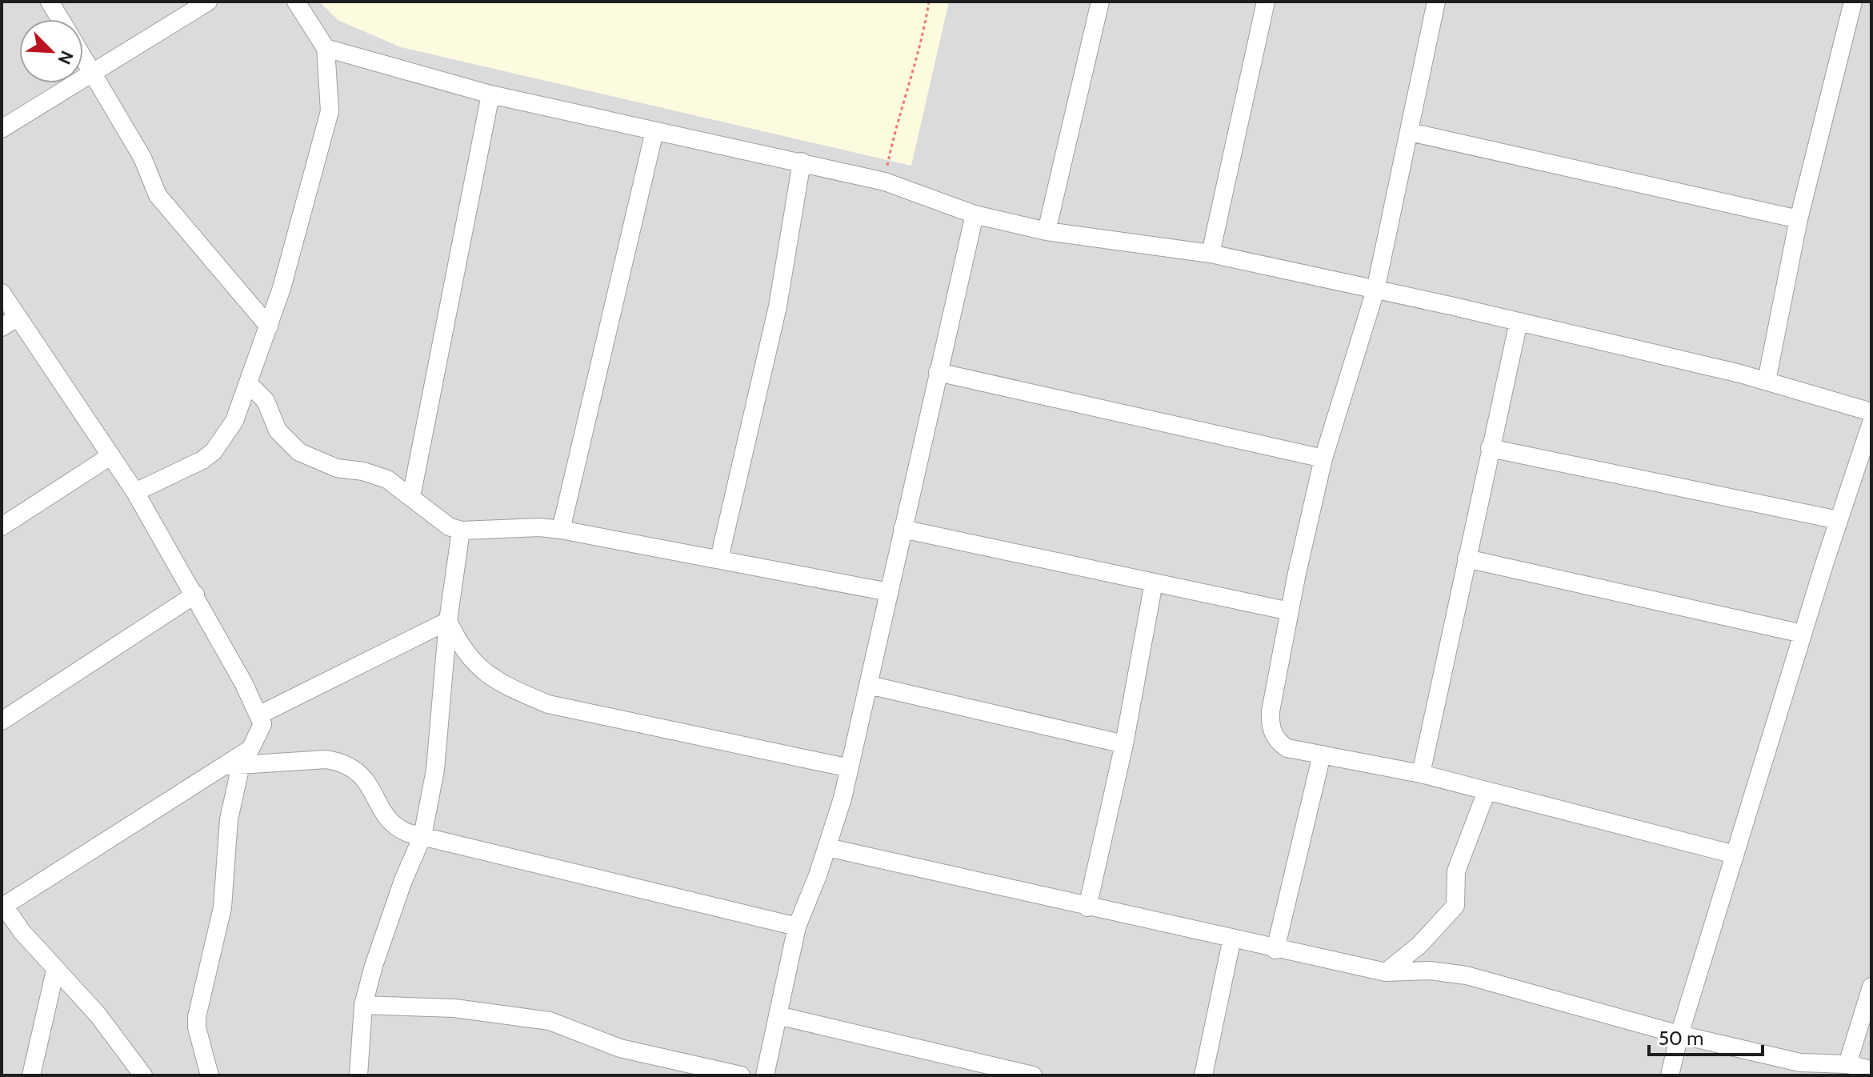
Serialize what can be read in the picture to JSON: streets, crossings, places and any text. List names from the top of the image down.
{
  "scale_bar": "50 m",
  "north": "bottom right"
}
